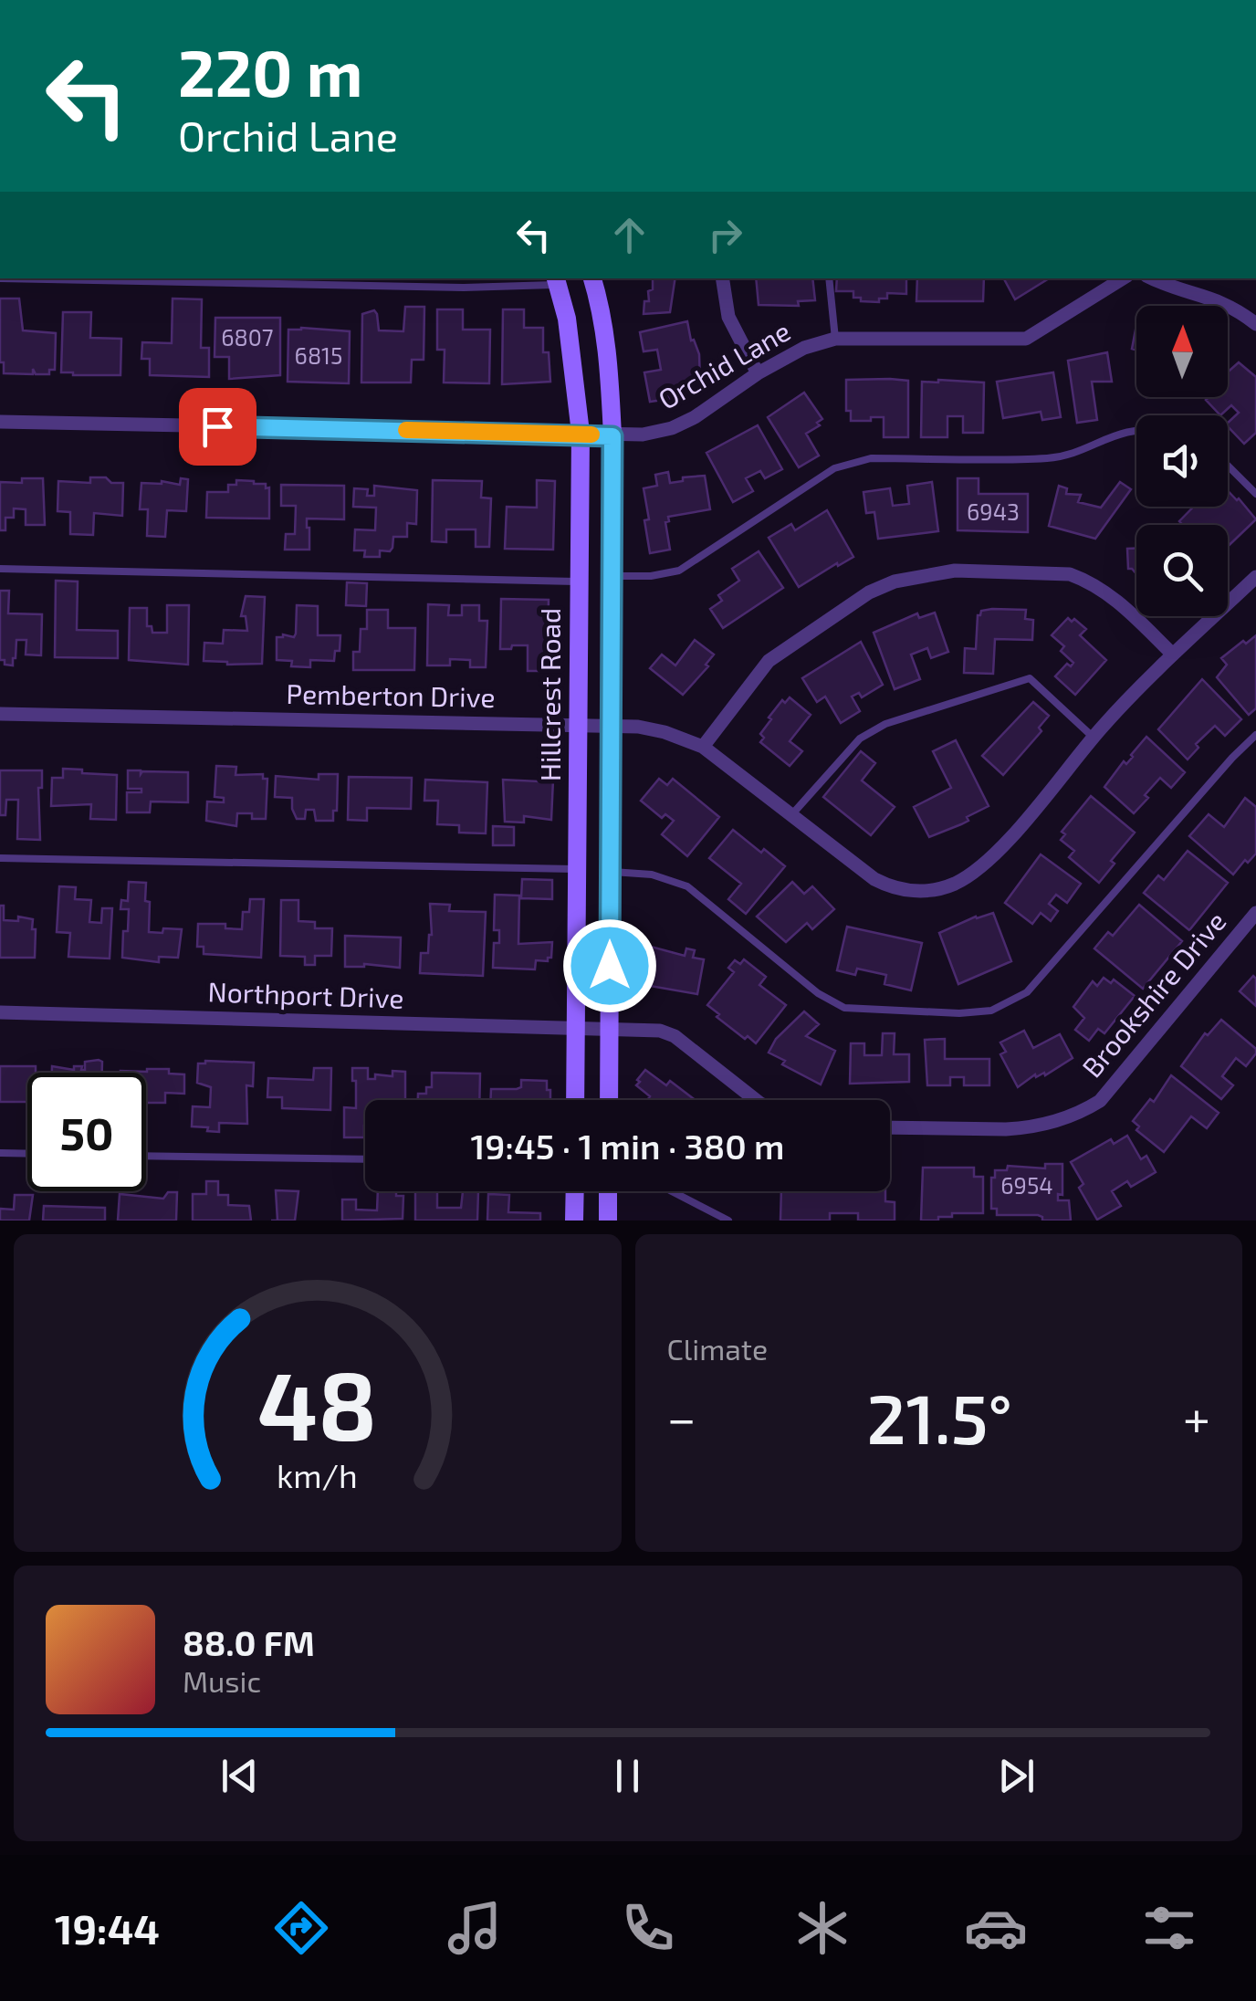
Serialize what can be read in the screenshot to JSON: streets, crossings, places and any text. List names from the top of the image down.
{
  "streets": {
    "main road": ["Hillcrest Road"],
    "street": [
      "Orchid Lane",
      "Pemberton Drive",
      "Brookshire Drive",
      "Northport Drive"
    ]
  },
  "crossings": [
    ["Orchid Lane", "Hillcrest Road"],
    ["Hillcrest Road", "Pemberton Drive"],
    ["Hillcrest Road", "Northport Drive"]
  ],
  "house_numbers": [
    "6807",
    "6815",
    "6943",
    "6954"
  ],
  "north": "top",
  "page": {
    "turn": ["220 m", "Orchid Lane"],
    "limit": "50",
    "trip": "19:45 · 1 min · 380 m",
    "tile": "Climate",
    "heat": ["−", "21.5°", "+"],
    "song": ["88.0 FM", "Music"],
    "tabs": "19:44",
    "gauge": ["48", "km/h"]
  }
}
